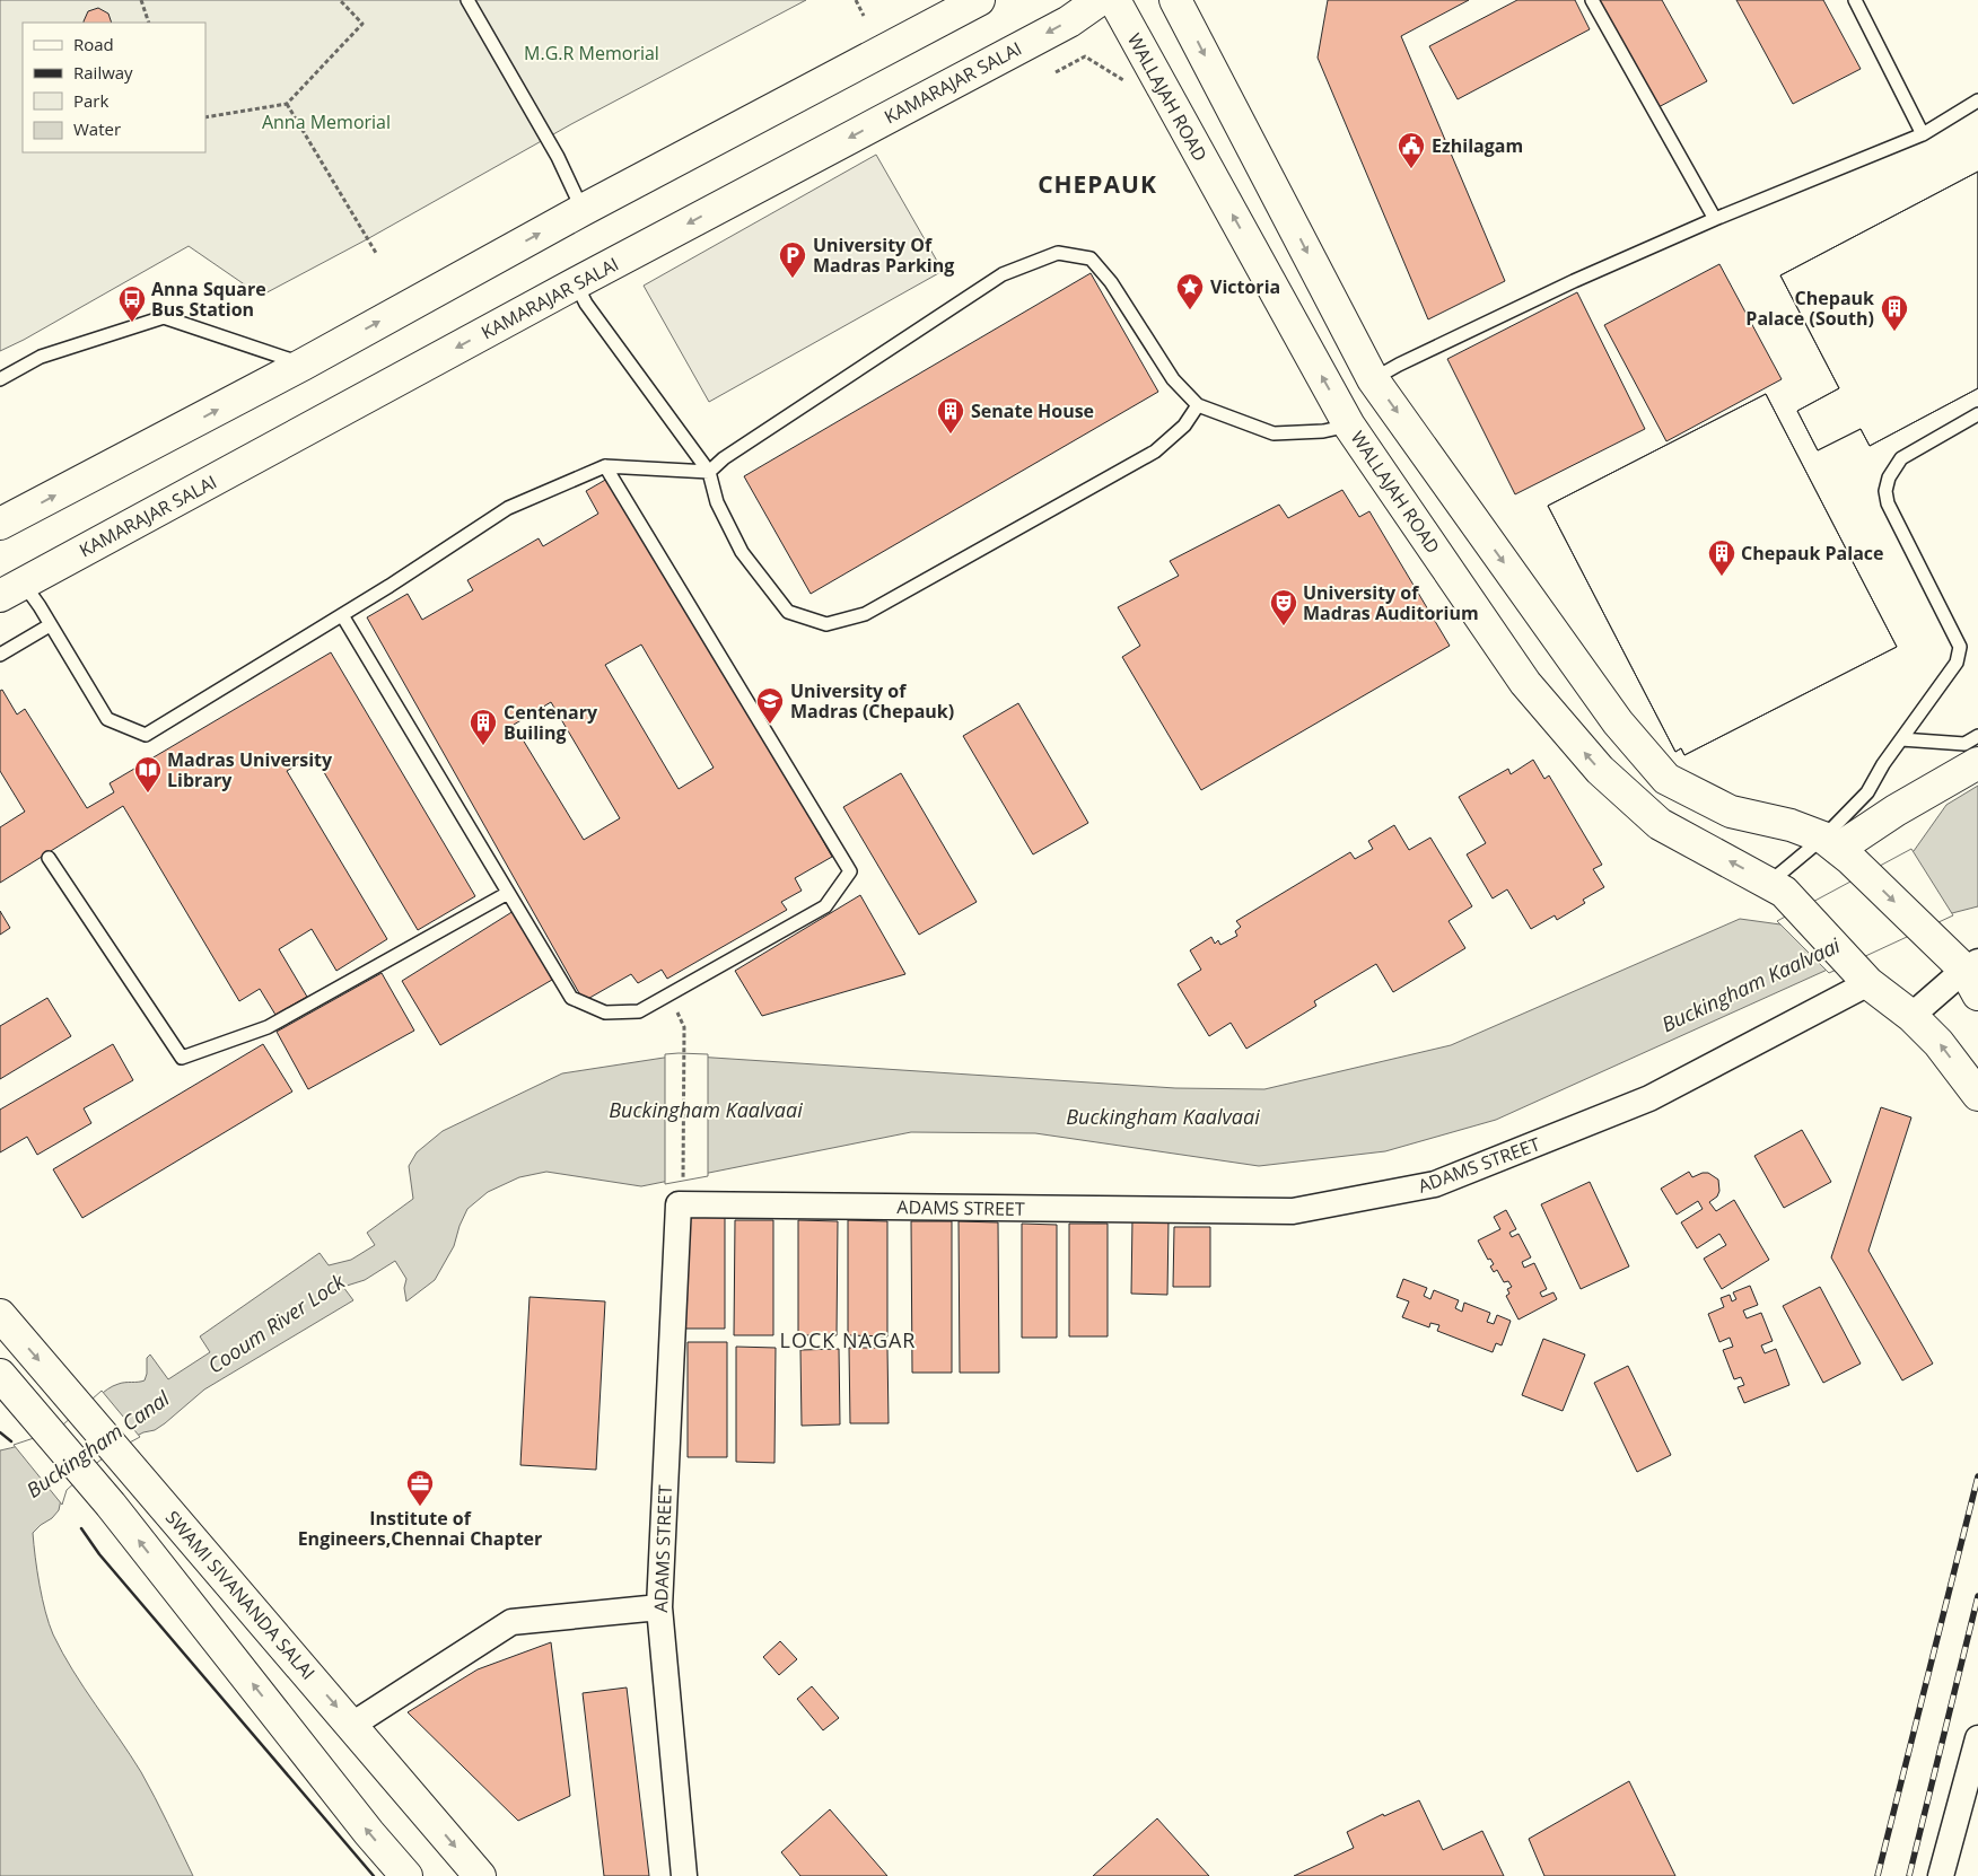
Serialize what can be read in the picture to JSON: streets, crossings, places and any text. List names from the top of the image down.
{
  "streets": {
    "main road": ["KAMARAJAR SALAI", "WALLAJAH ROAD", "SWAMI SIVANANDA SALAI"],
    "street": ["ADAMS STREET"]
  },
  "crossings": [
    ["WALLAJAH ROAD", "ADAMS STREET"]
  ],
  "districts": ["CHEPAUK", "LOCK NAGAR"],
  "water": ["Buckingham Kaalvaai", "Cooum River Lock", "Buckingham Canal"],
  "parks": ["M.G.R Memorial", "Anna Memorial"],
  "places": {
    "public building": ["Ezhilagam"],
    "parking": ["University Of Madras Parking"],
    "place": ["Victoria"],
    "bus stop": ["Anna Square Bus Station"],
    "building": [
      "Chepauk Palace (South)",
      "Senate House",
      "Chepauk Palace",
      "Centenary Builing"
    ],
    "theatre": ["University of Madras Auditorium"],
    "school or university": ["University of Madras (Chepauk)"],
    "library": ["Madras University Library"],
    "office": ["Institute of Engineers,Chennai Chapter"]
  },
  "legend": [
    "Road",
    "Railway",
    "Park",
    "Water"
  ]
}
